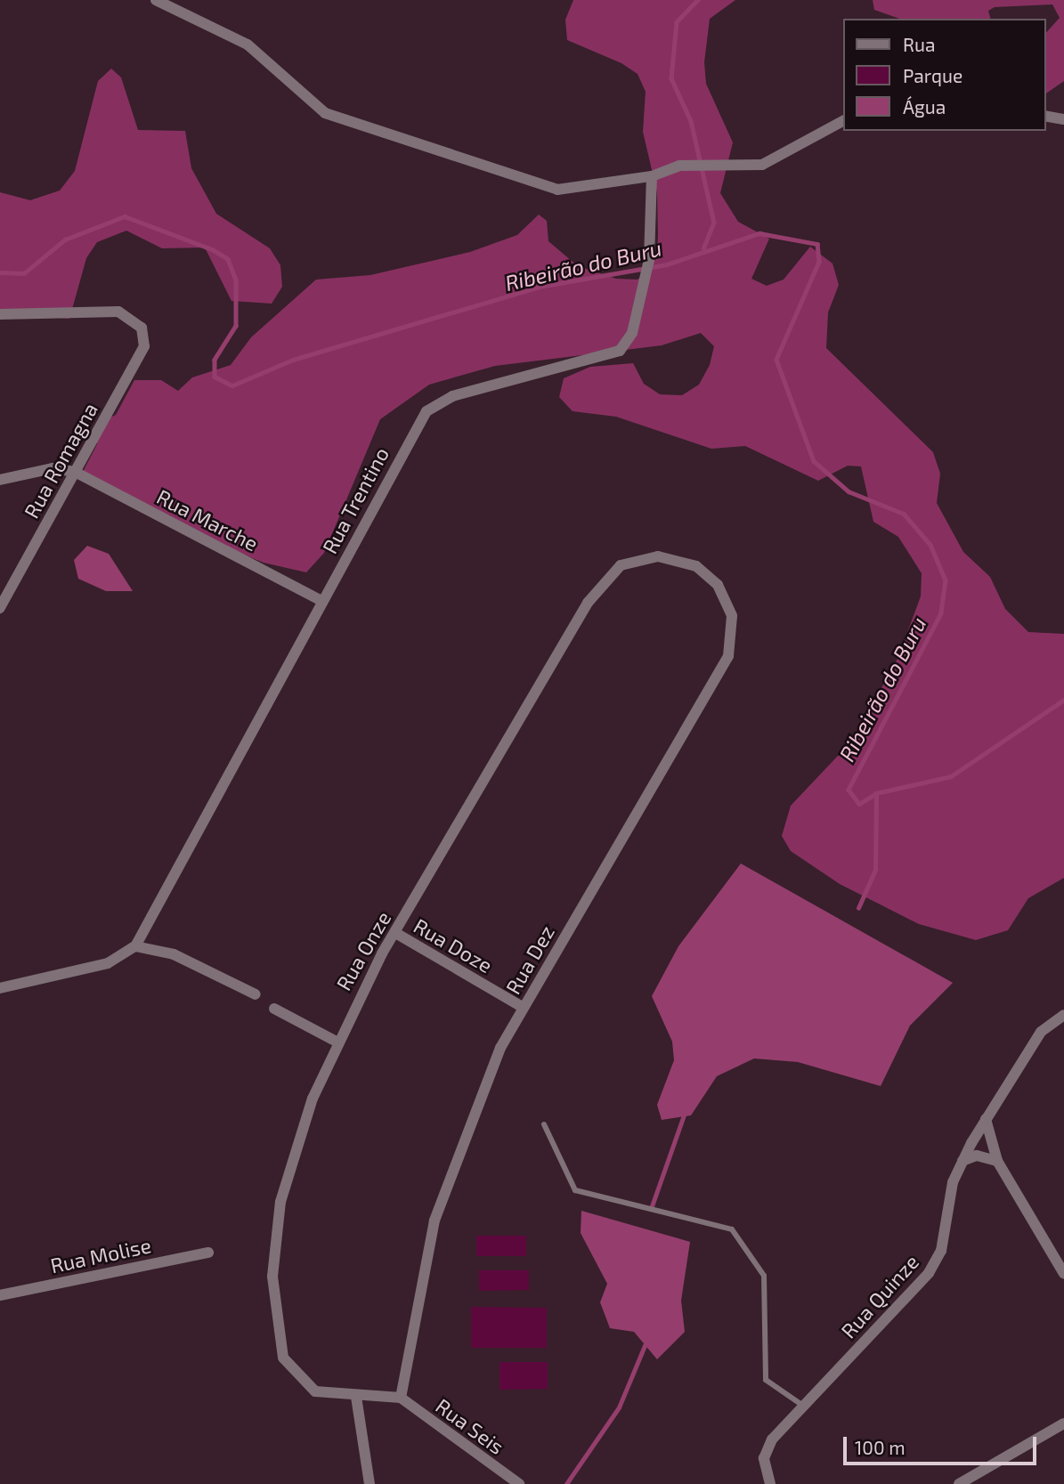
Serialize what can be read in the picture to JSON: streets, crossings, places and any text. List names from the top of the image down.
{
  "streets": {
    "street": [
      "Rua Romagna",
      "Rua Trentino",
      "Rua Marche",
      "Rua Doze",
      "Rua Onze",
      "Rua Dez",
      "Rua Molise",
      "Rua Quinze",
      "Rua Seis"
    ]
  },
  "crossings": [
    ["Rua Romagna", "Rua Marche"],
    ["Rua Trentino", "Rua Marche"],
    ["Rua Doze", "Rua Onze"],
    ["Rua Doze", "Rua Dez"],
    ["Rua Onze", "Rua Dez"],
    ["Rua Onze", "Rua Seis"],
    ["Rua Dez", "Rua Seis"]
  ],
  "water": ["Ribeirão do Buru"],
  "legend": ["Rua", "Parque", "Água"],
  "scale_bar": "100 m"
}
